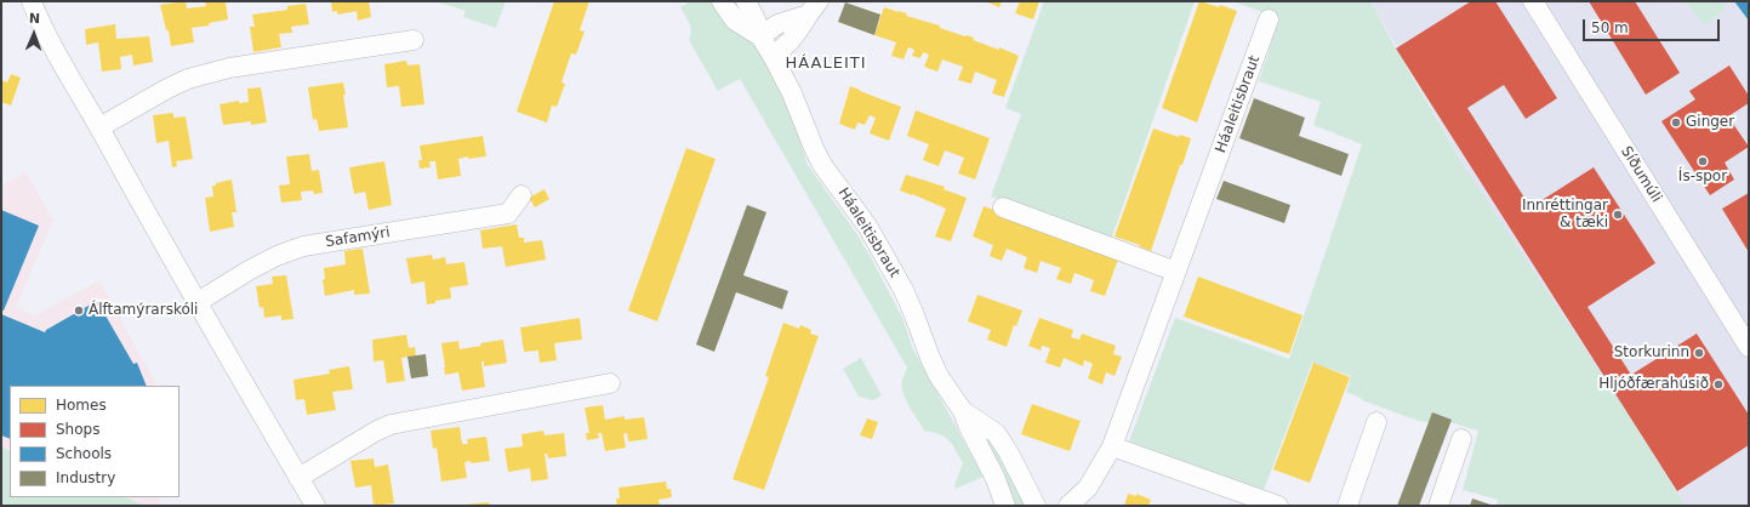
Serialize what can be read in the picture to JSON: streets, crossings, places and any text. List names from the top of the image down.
{
  "streets": {
    "street": ["Háaleitisbraut", "Síðumúli", "Safamýri"]
  },
  "districts": ["HÁALEITI"],
  "places": [
    "Ginger",
    "Ís-spor",
    "Innréttingar & tæki",
    "Álftamýrarskóli",
    "Storkurinn",
    "Hljóðfærahúsið"
  ],
  "legend": [
    "Homes",
    "Shops",
    "Schools",
    "Industry"
  ],
  "scale_bar": "50 m",
  "north": "top"
}
